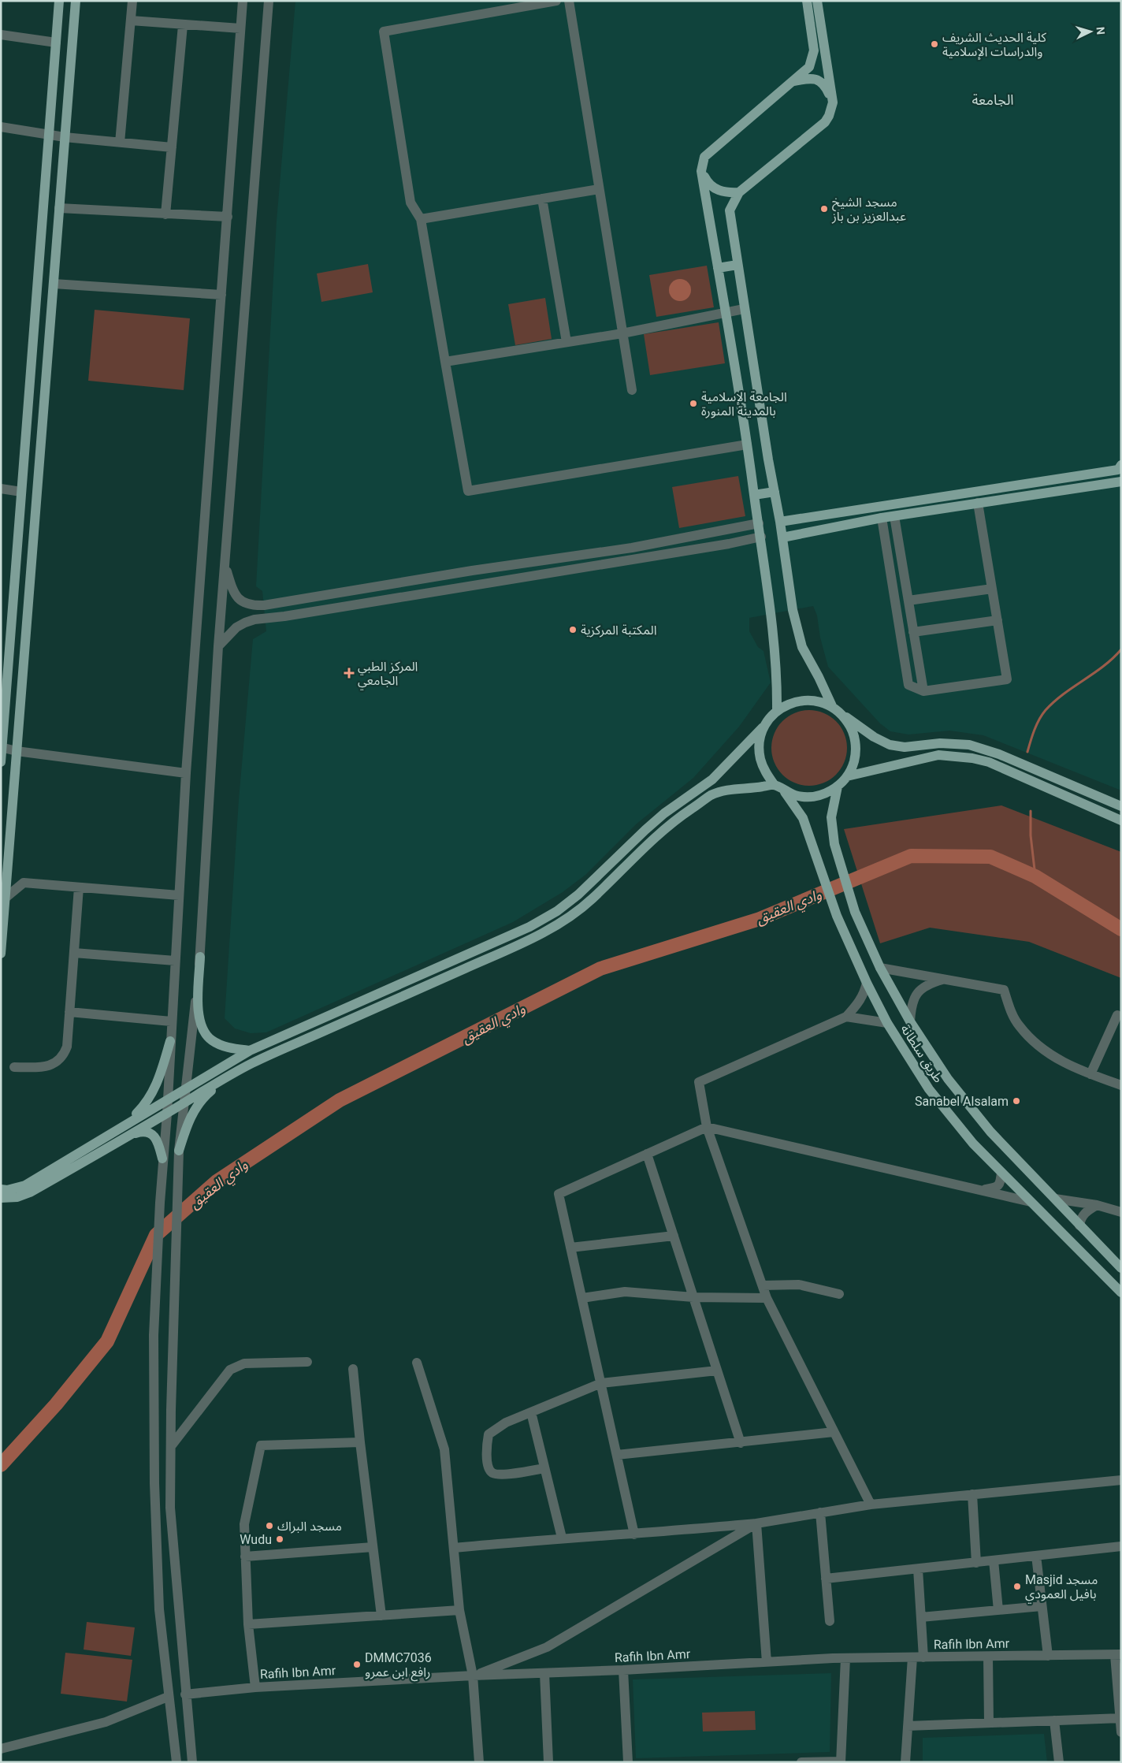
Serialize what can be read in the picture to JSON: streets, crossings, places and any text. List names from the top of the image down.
{
  "streets": {
    "main road": ["طريق سلطانة"],
    "street": ["Rafih Ibn Amr"]
  },
  "districts": ["الجامعة"],
  "water": ["وادي العقيق"],
  "places": {
    "other": [
      "كلية الحديث الشريف والدراسات الإسلامية",
      "مسجد الشيخ عبدالعزيز بن باز",
      "الجامعة الإسلامية بالمدينة المنورة",
      "المكتبة المركزية",
      "Sanabel Alsalam",
      "مسجد البراك",
      "Wudu",
      "Masjid مسجد بافيل العمودي",
      "DMMC7036 رافع ابن عمرو"
    ],
    "health": ["المركز الطبي الجامعي"]
  },
  "north": "right"
}
